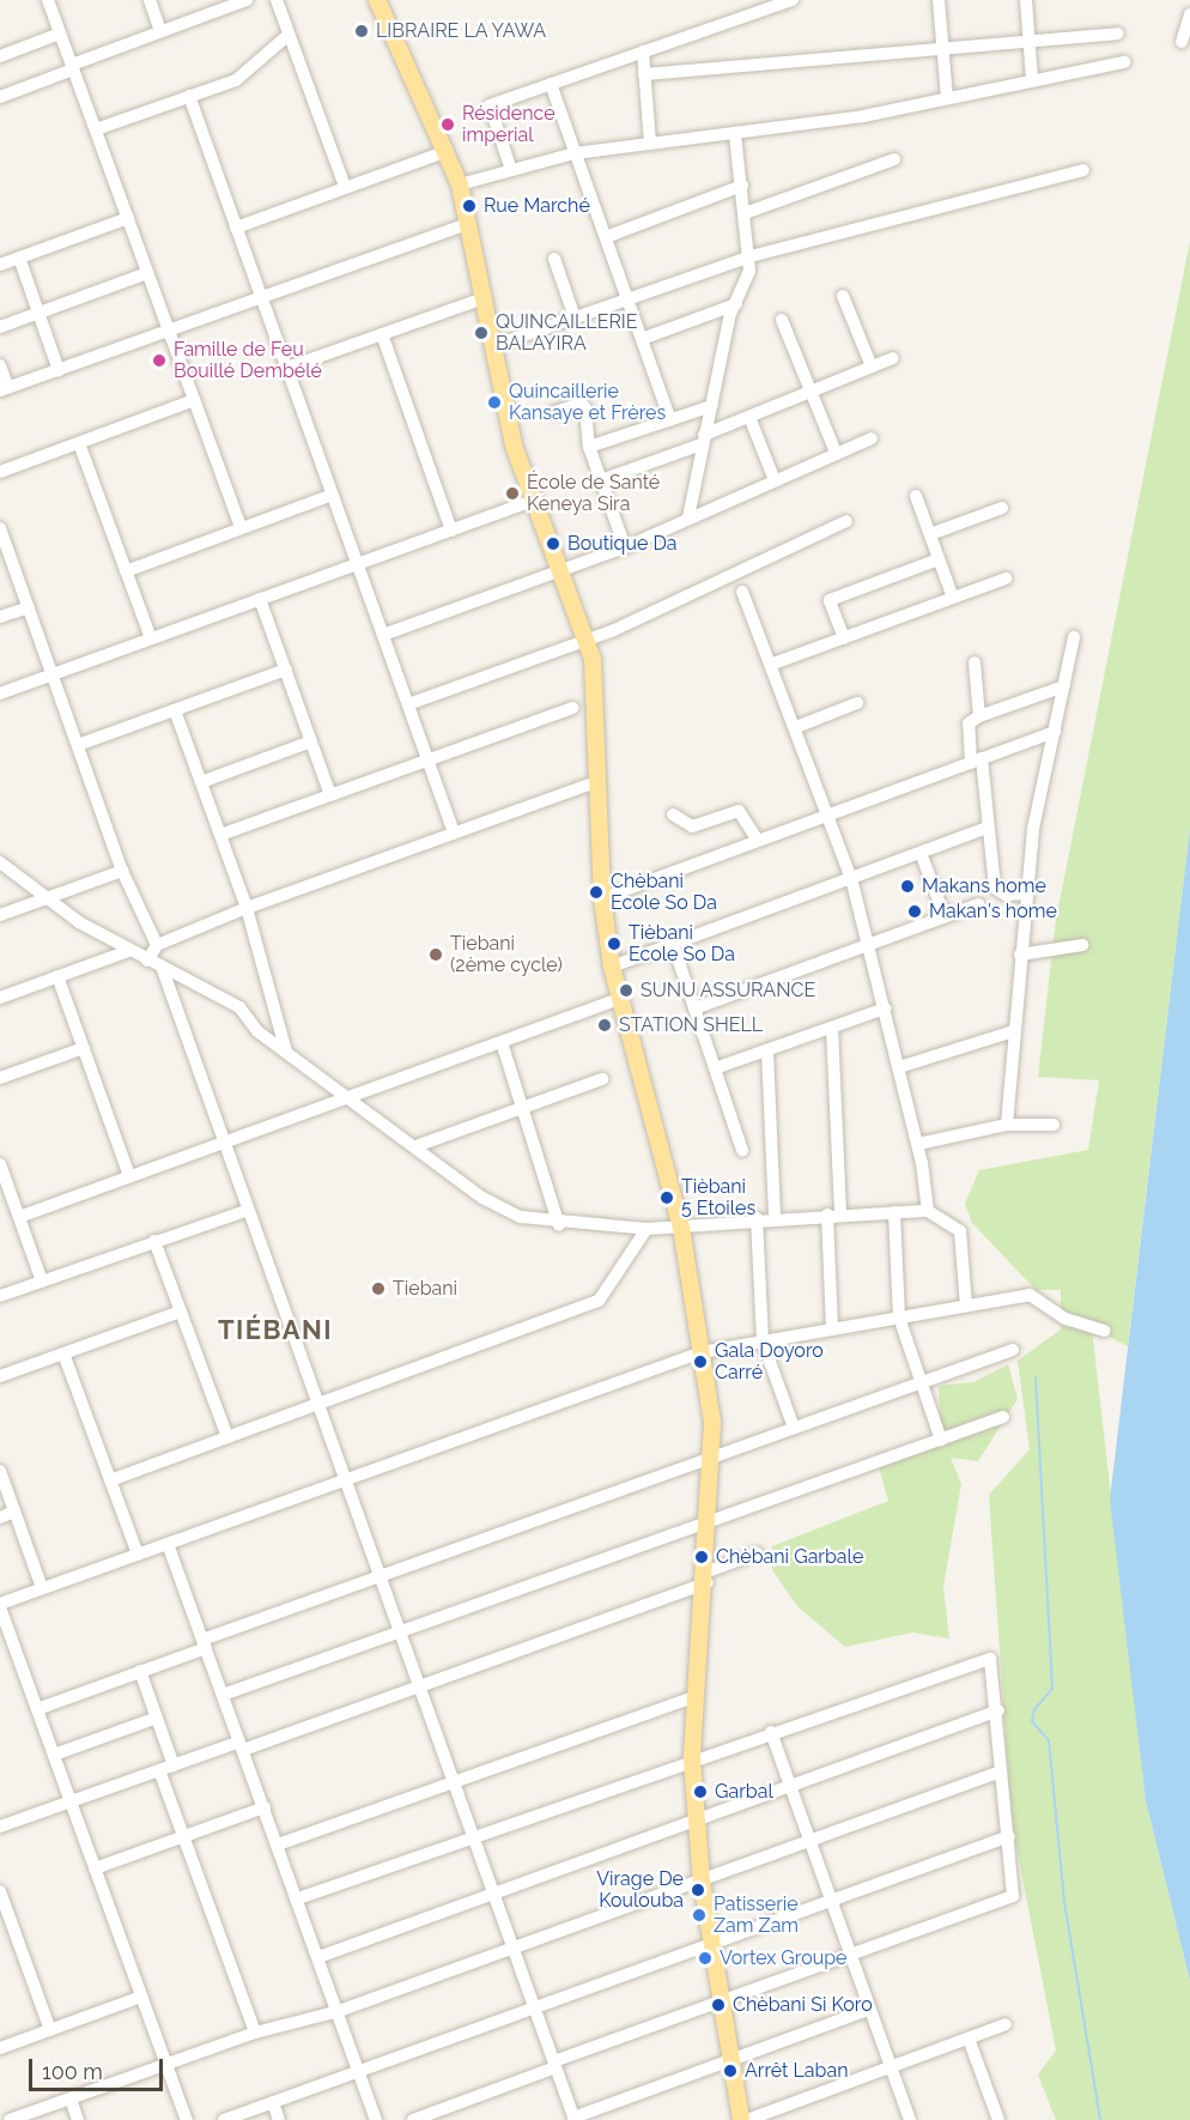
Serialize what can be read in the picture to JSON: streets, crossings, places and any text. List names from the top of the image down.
{
  "districts": ["TIÉBANI"],
  "places": [
    "LIBRAIRE LA YAWA",
    "Résidence imperial",
    "Rue Marché",
    "QUINCAILLERIE BALAYIRA",
    "Famille de Feu Bouillé Dembélé",
    "Quincaillerie Kansaye et Frères",
    "École de Santé Keneya Sira",
    "Boutique Da",
    "Makans home",
    "Chèbani Ecole So Da",
    "Makan's home",
    "Tièbani Ecole So Da",
    "Tiebani (2ème cycle)",
    "SUNU ASSURANCE",
    "STATION SHELL",
    "Tièbani 5 Etoiles",
    "Tiebani",
    "Gala Doyoro Carré",
    "Chèbani Garbale",
    "Garbal",
    "Virage De Koulouba",
    "Patisserie Zam Zam",
    "Vortex Groupe",
    "Chèbani Si Koro",
    "Arrêt Laban"
  ],
  "scale_bar": "100 m"
}
